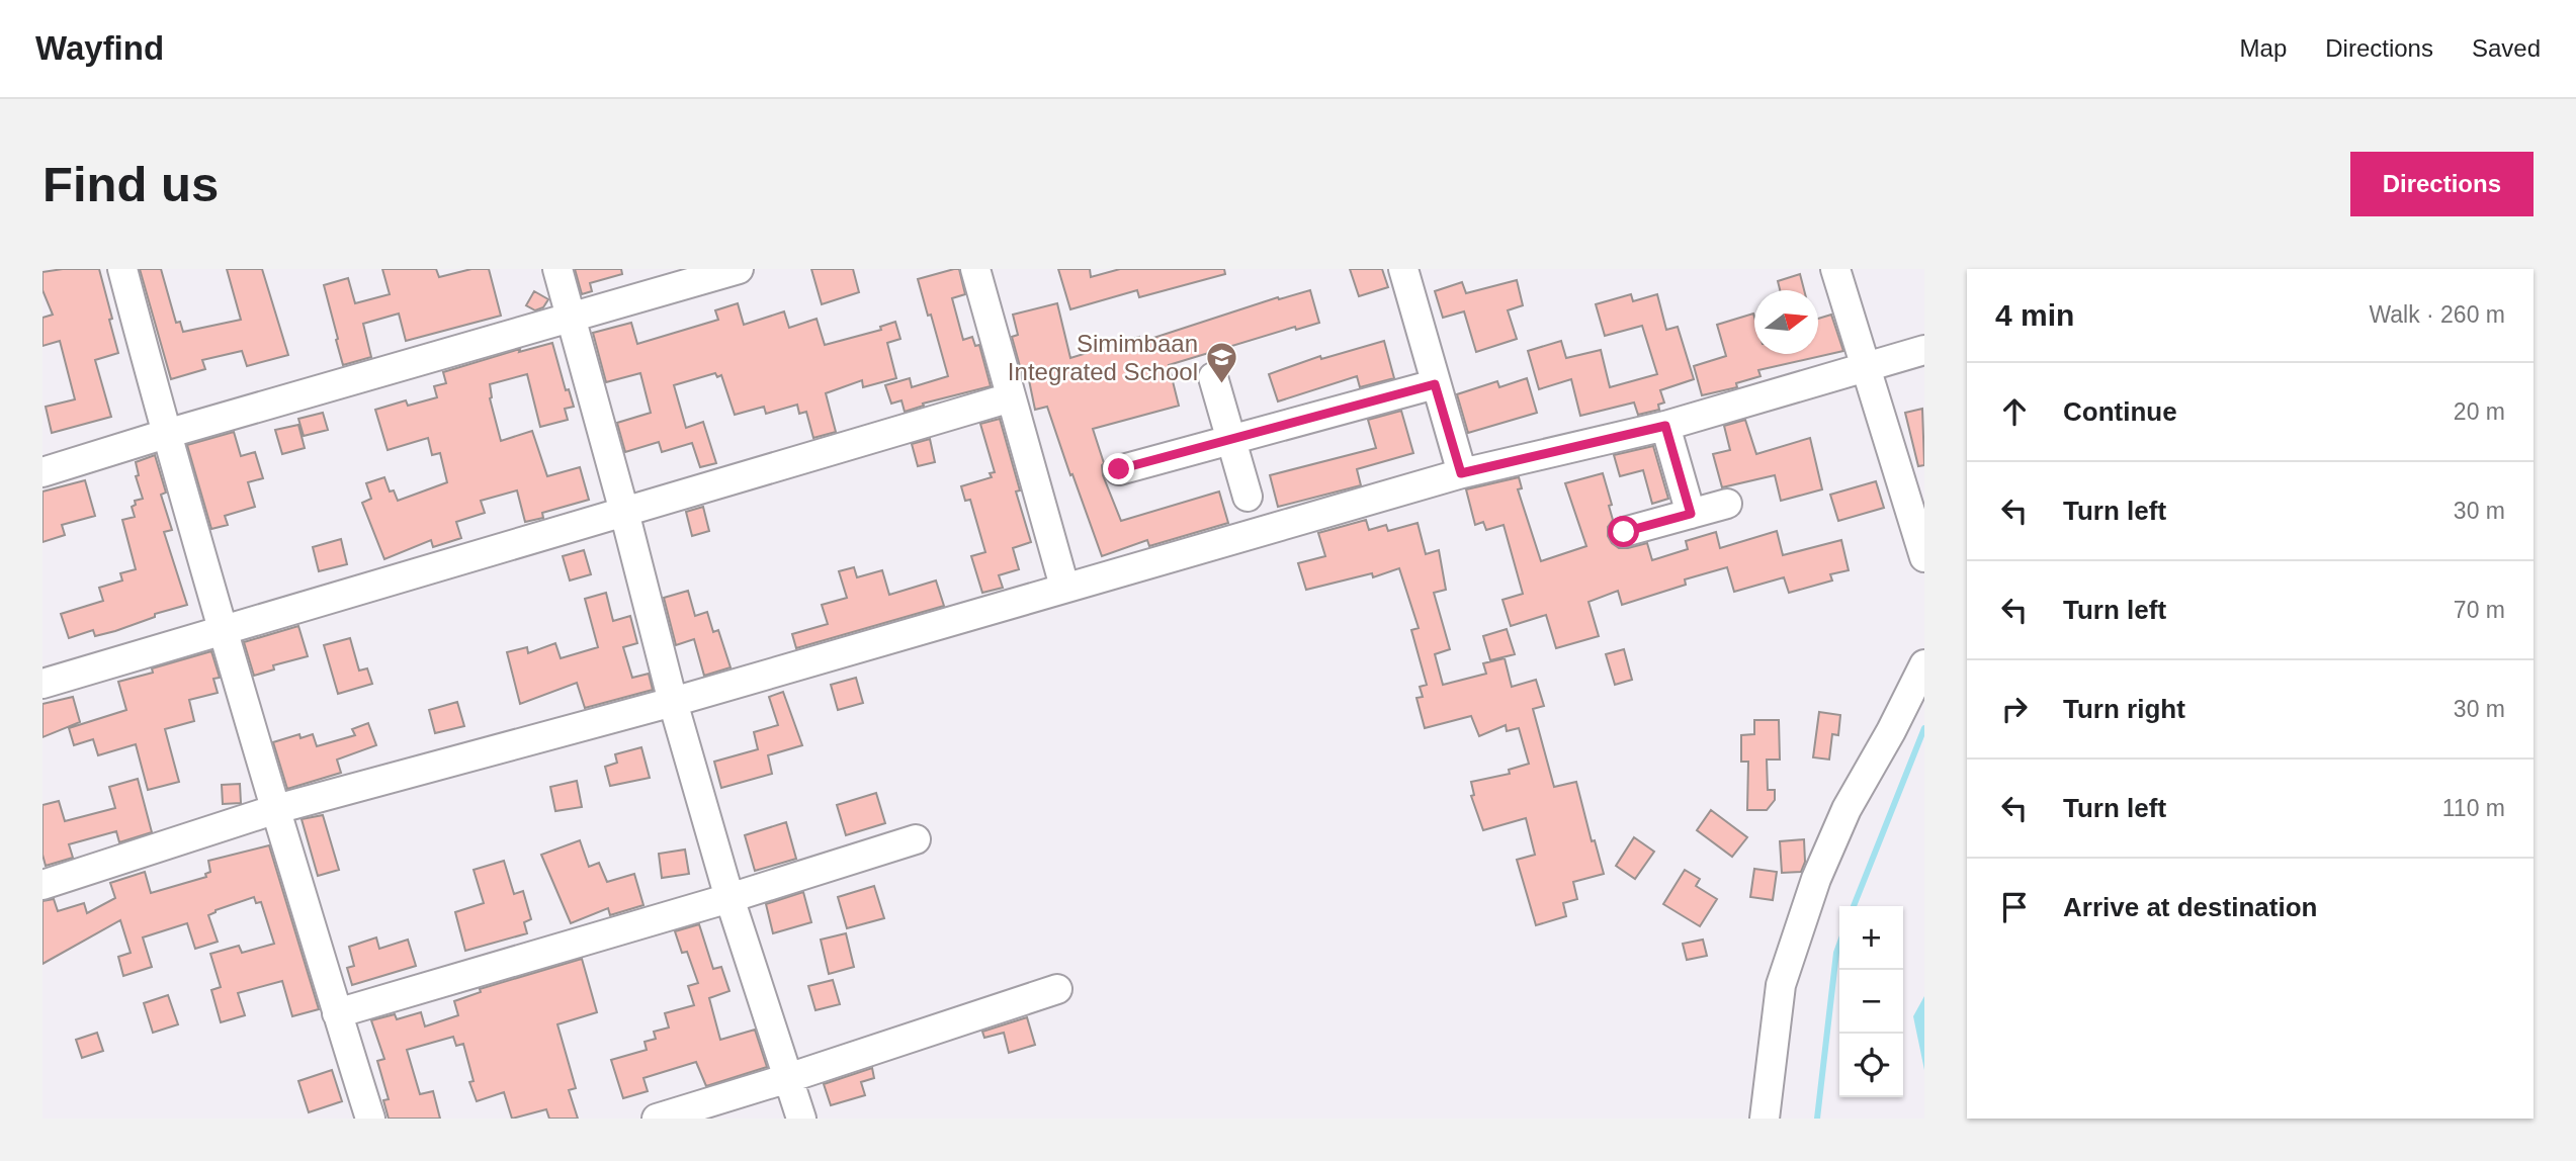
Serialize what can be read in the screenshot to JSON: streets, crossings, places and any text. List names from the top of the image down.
{
  "places": {
    "school or university": ["Simimbaan Integrated School"]
  },
  "north": "right",
  "page": {
    "header": "Wayfind",
    "nav": ["Map", "Directions", "Saved"],
    "buttons": "Directions",
    "title": "Find us",
    "heading": ["4 min", "Walk · 260 m"],
    "list": [
      ["Continue", "20 m"],
      ["Turn left", "30 m"],
      ["Turn left", "70 m"],
      ["Turn right", "30 m"],
      ["Turn left", "110 m"],
      "Arrive at destination"
    ],
    "map_buttons": ["+", "−"]
  }
}
